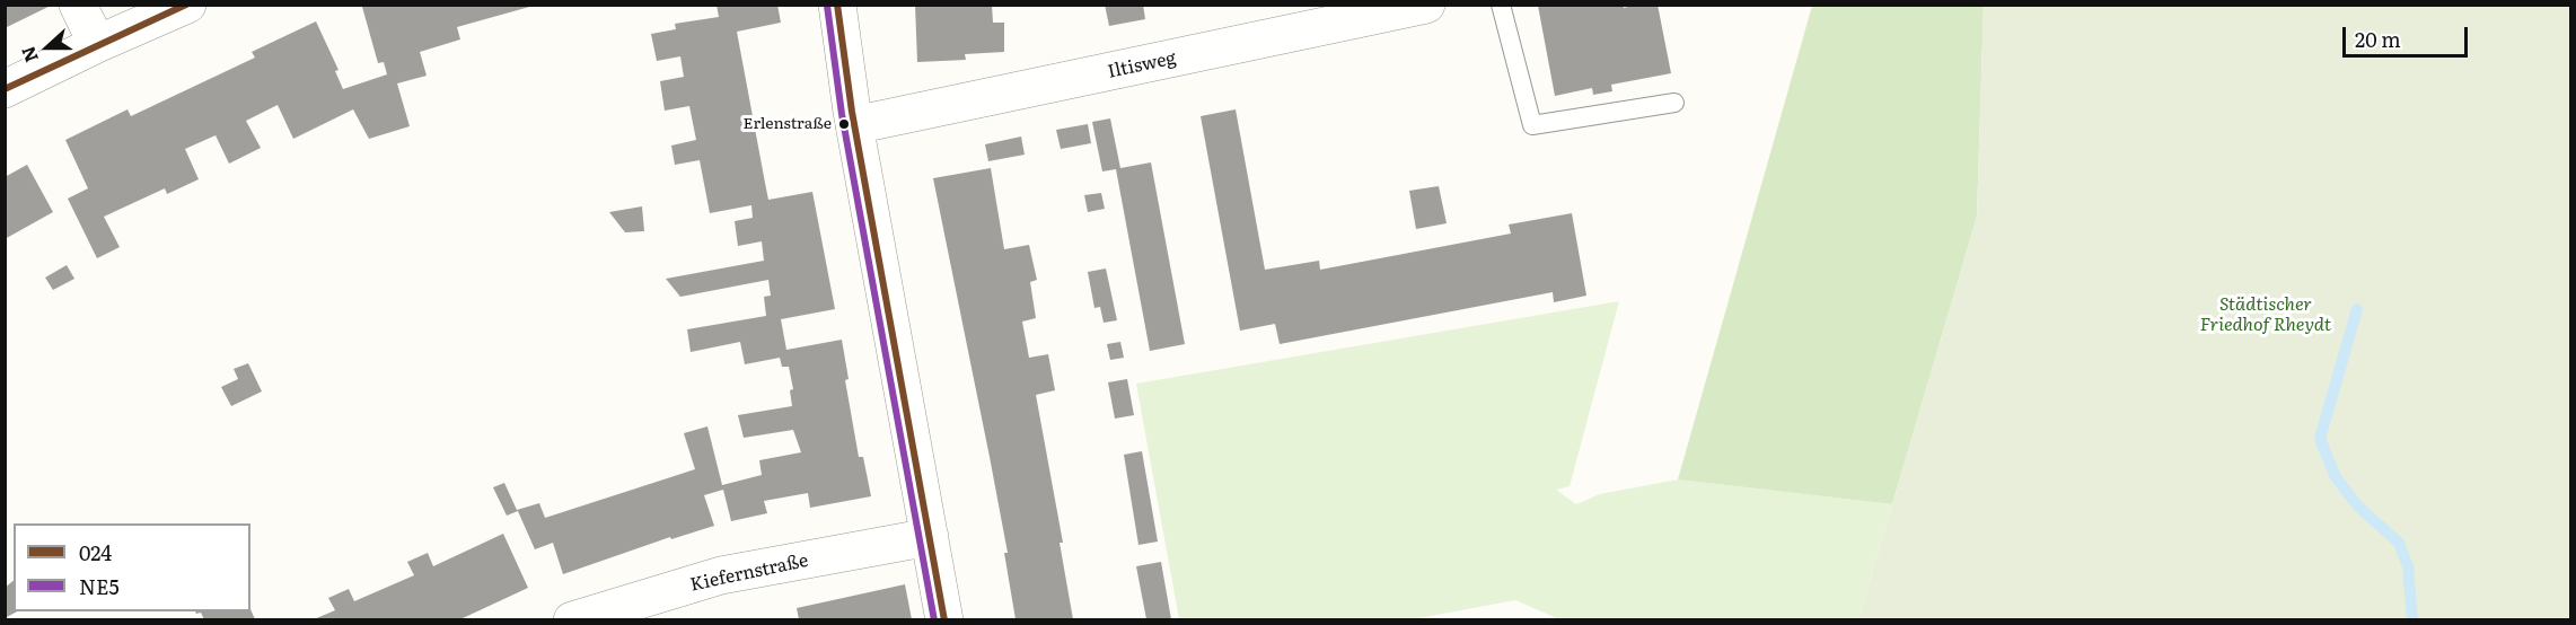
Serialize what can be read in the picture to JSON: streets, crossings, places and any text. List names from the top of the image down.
{
  "streets": {
    "street": ["Iltisweg", "Kiefernstraße"]
  },
  "parks": ["Städtischer Friedhof Rheydt"],
  "places": ["Erlenstraße"],
  "lines": ["transit line 024", "transit line NE5"],
  "legend": ["024", "NE5"],
  "scale_bar": "20 m",
  "north": "left"
}
